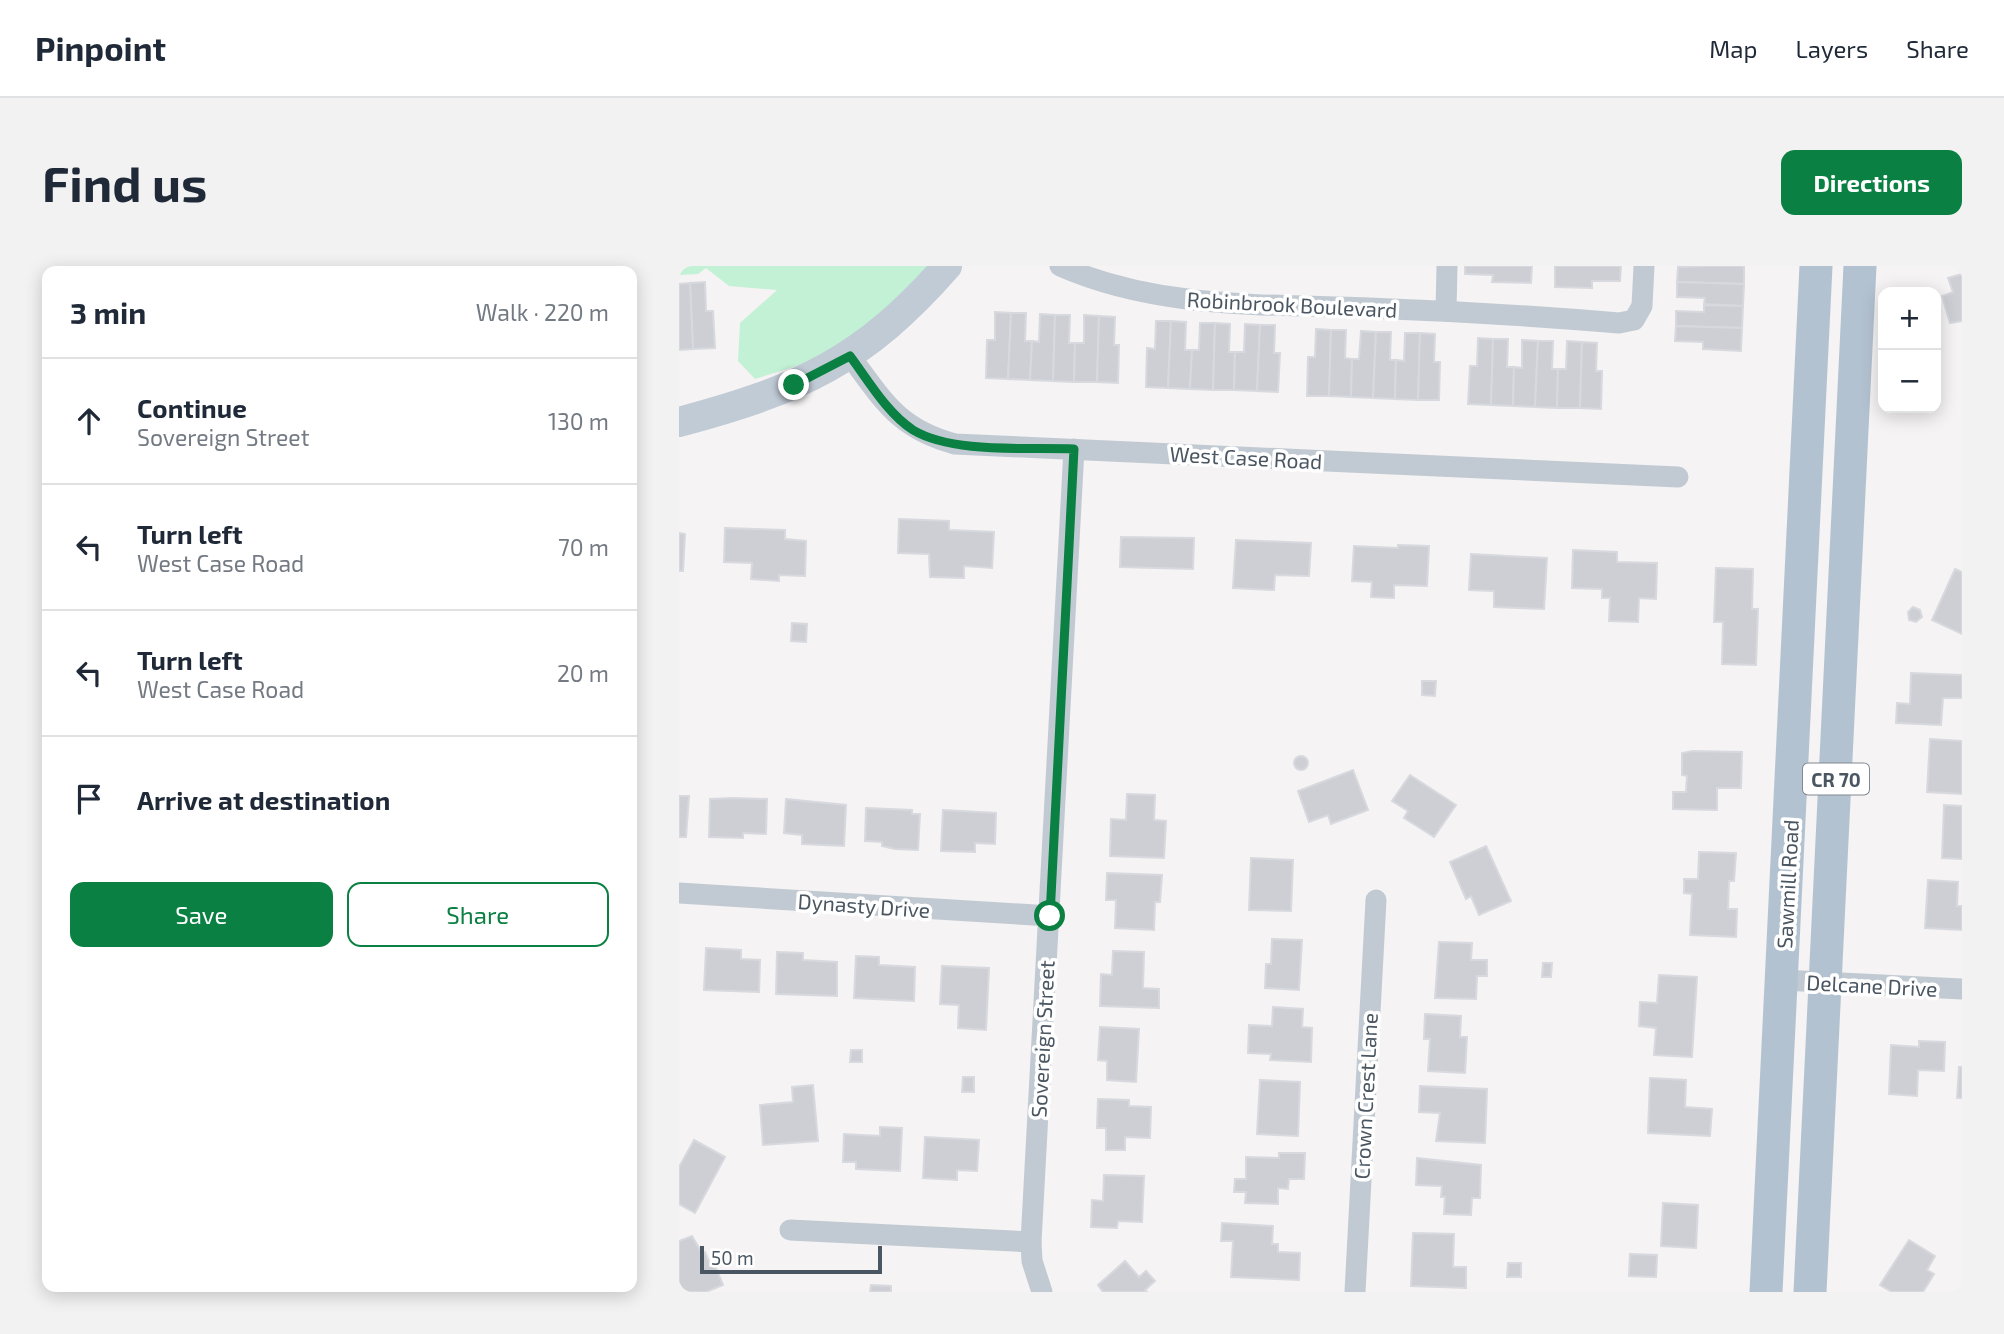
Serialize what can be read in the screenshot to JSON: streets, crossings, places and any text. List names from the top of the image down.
{
  "streets": {
    "main road": ["CR 70", "Sawmill Road"],
    "street": [
      "Robinbrook Boulevard",
      "West Case Road",
      "Dynasty Drive",
      "Delcane Drive",
      "Sovereign Street",
      "Crown Crest Lane"
    ]
  },
  "crossings": [
    ["West Case Road", "Sovereign Street"],
    ["Sawmill Road", "Delcane Drive"],
    ["Dynasty Drive", "Sovereign Street"]
  ],
  "scale_bar": "50 m",
  "page": {
    "header": "Pinpoint",
    "nav": ["Map", "Layers", "Share"],
    "buttons": [
      "Directions",
      ["Save", "Share"]
    ],
    "title": "Find us",
    "heading": ["3 min", "Walk · 220 m"],
    "map_buttons": ["+", "−"],
    "list": [
      ["Continue", "Sovereign Street", "130 m"],
      ["Turn left", "West Case Road", "70 m"],
      ["Turn left", "West Case Road", "20 m"],
      "Arrive at destination"
    ],
    "scale": "50 m"
  }
}
